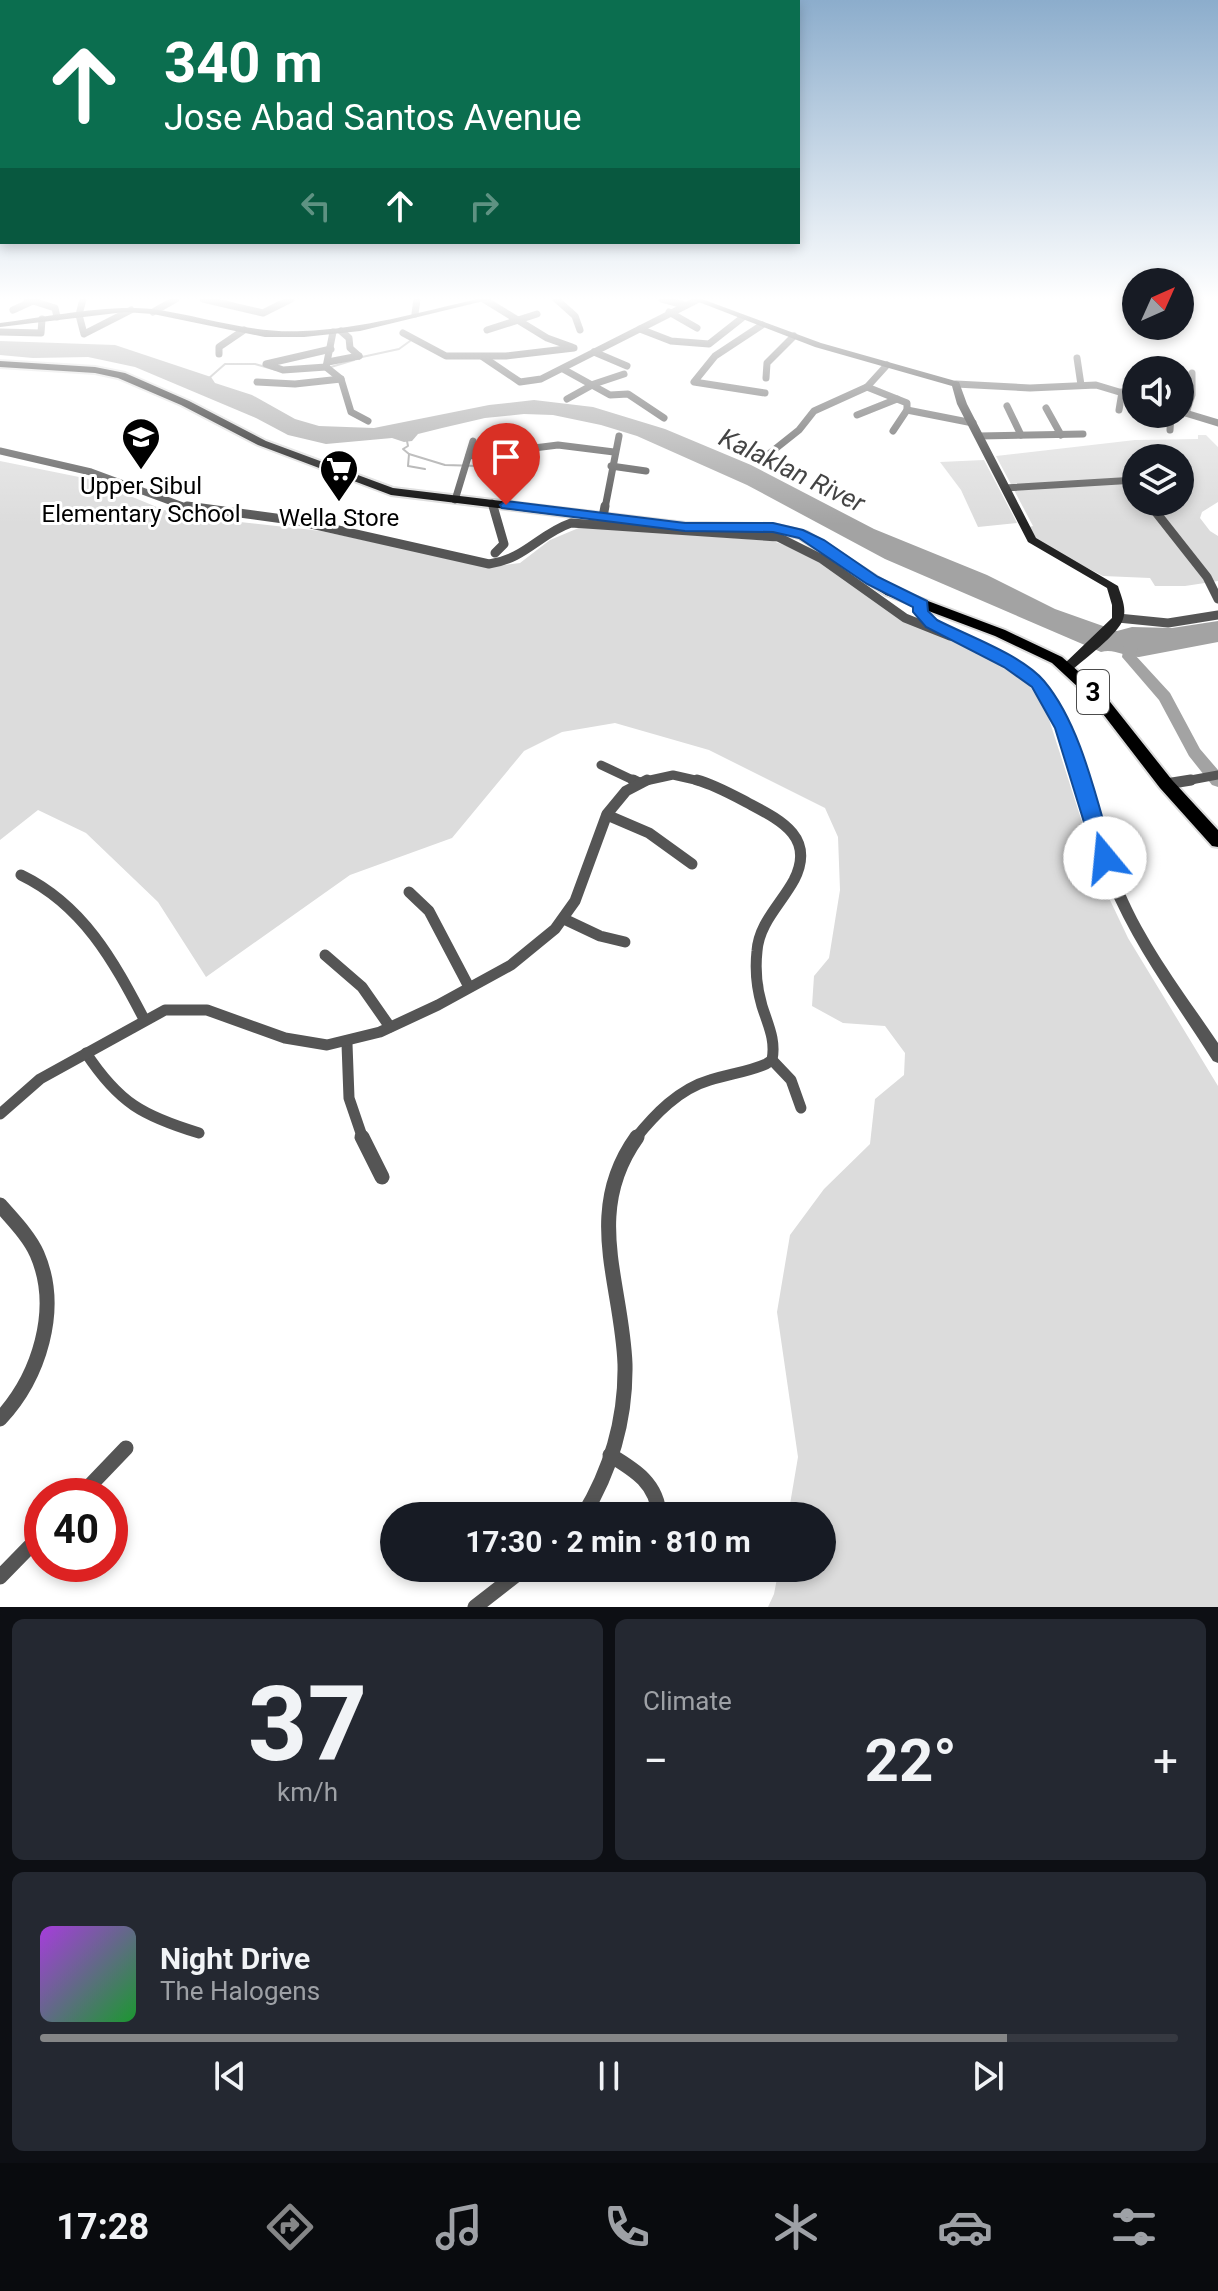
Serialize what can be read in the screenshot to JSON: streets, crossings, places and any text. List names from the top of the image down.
{
  "streets": {
    "highway": ["3"]
  },
  "water": ["Kalaklan River"],
  "places": {
    "school or university": ["Upper Sibul Elementary School"],
    "supermarket": ["Wella Store"]
  },
  "north": "top right",
  "page": {
    "turn": ["340 m", "Jose Abad Santos Avenue"],
    "limit": "40",
    "trip": "17:30 · 2 min · 810 m",
    "tile": [
      ["37", "km/h"],
      "Climate"
    ],
    "heat": ["−", "22°", "+"],
    "song": ["Night Drive", "The Halogens"],
    "tabs": "17:28"
  }
}
